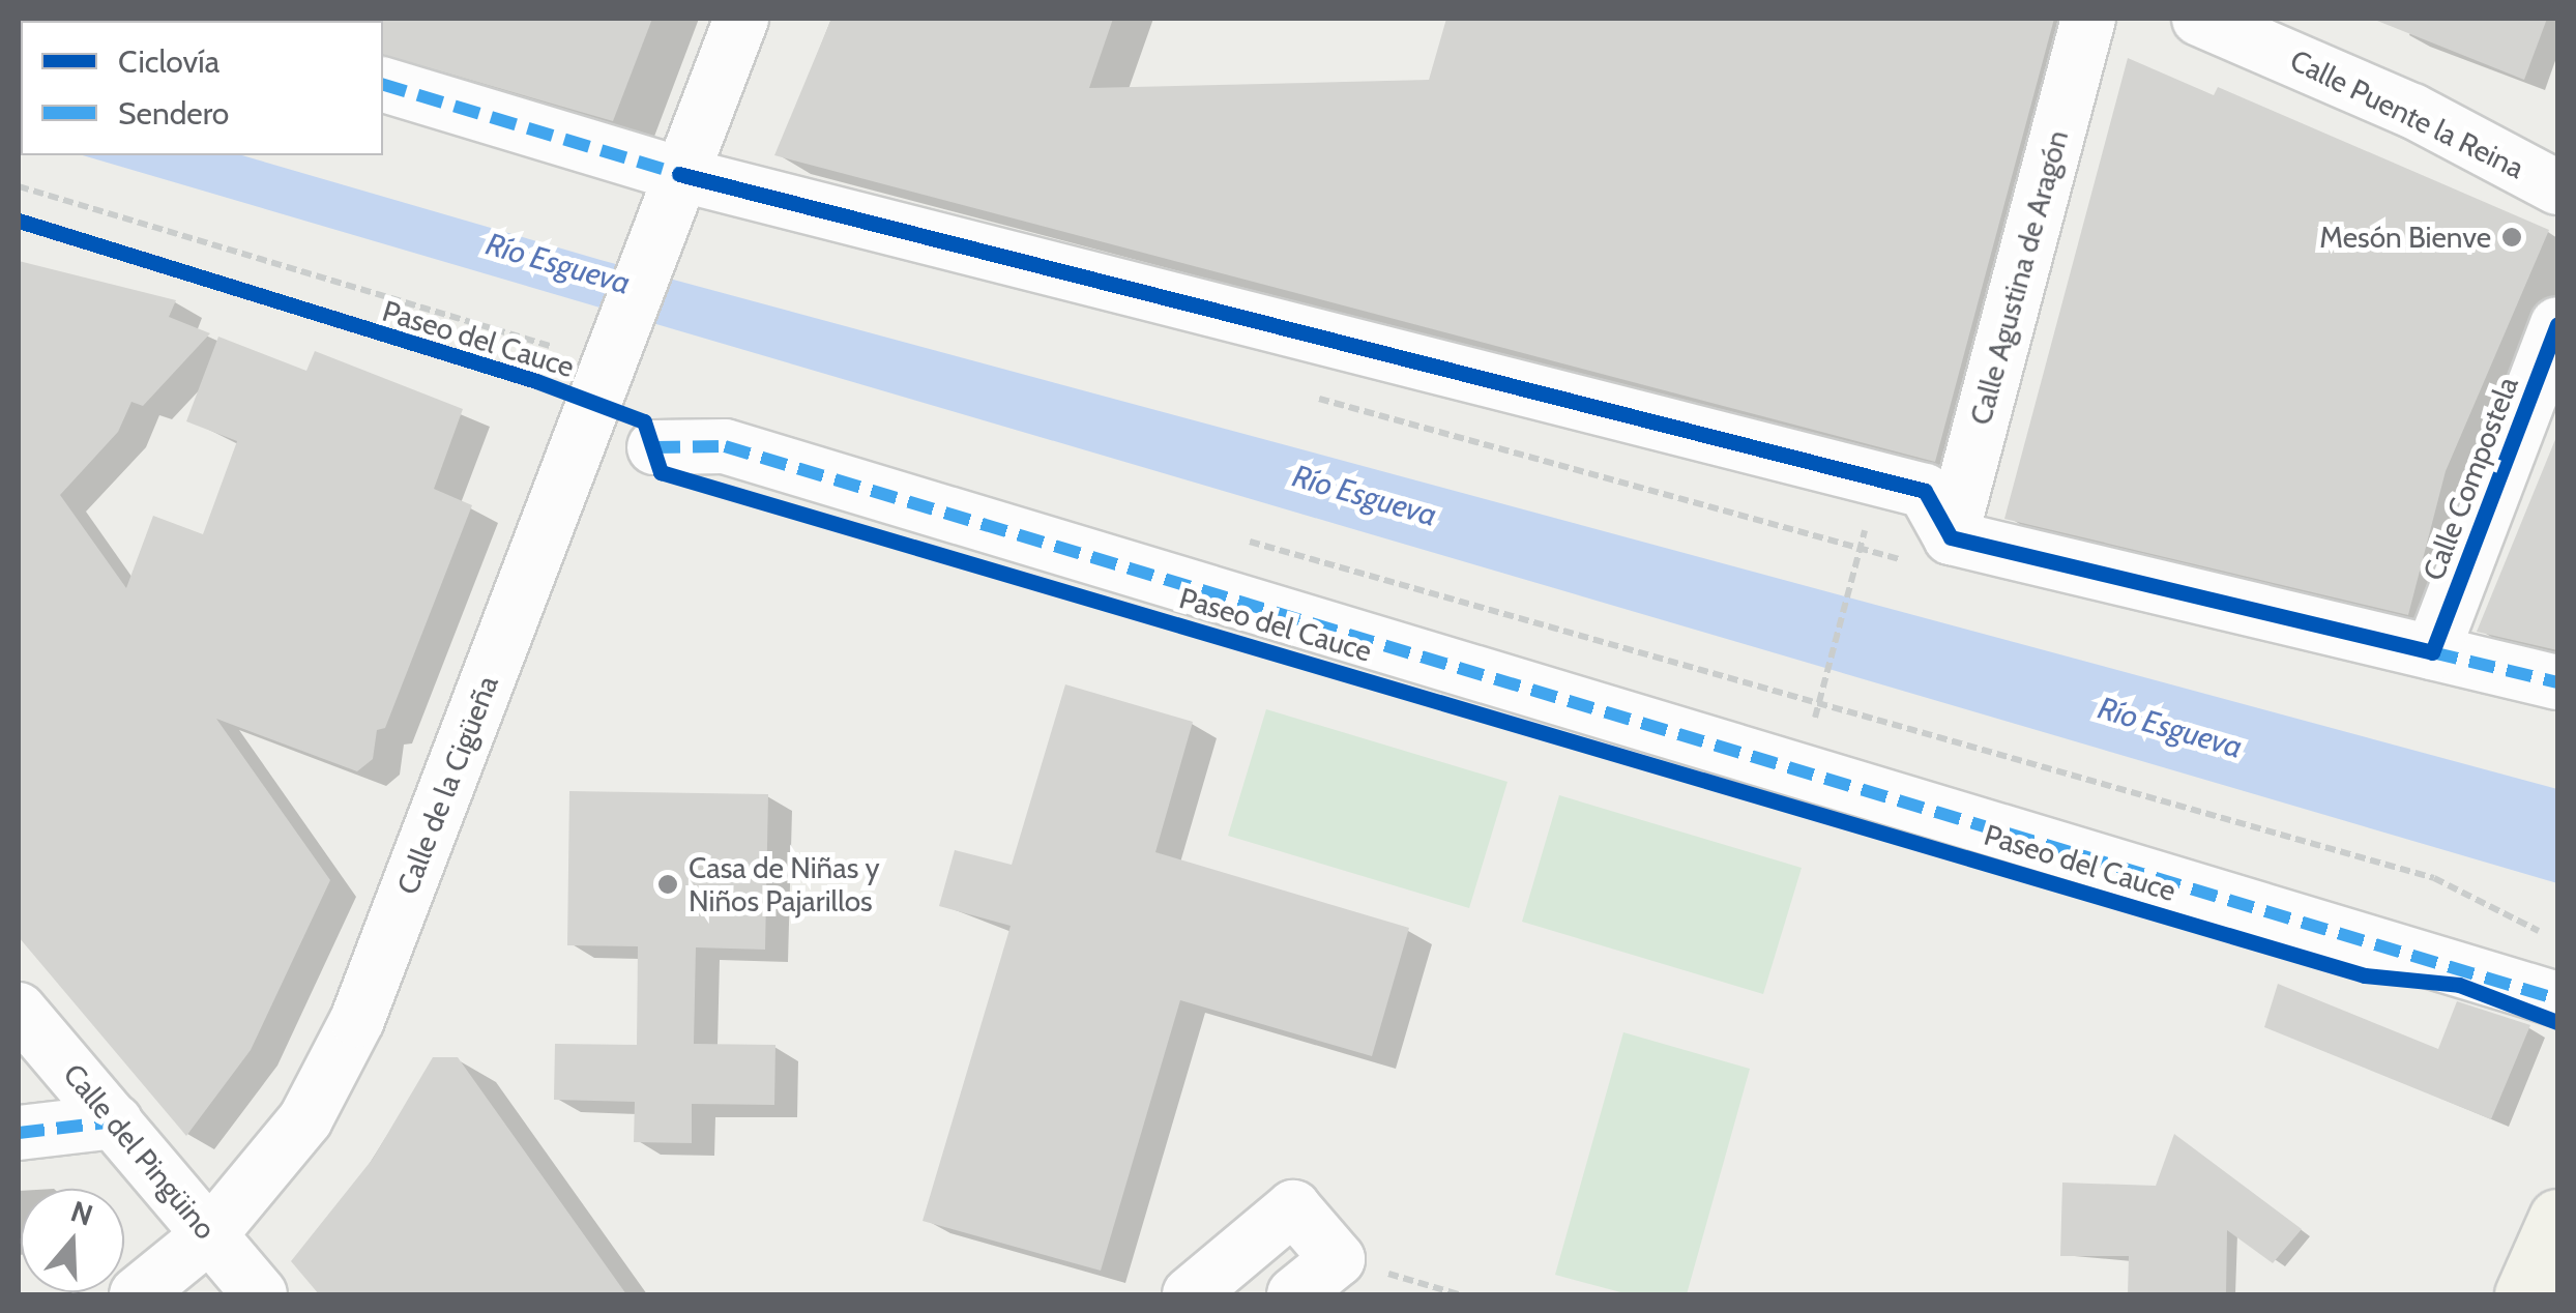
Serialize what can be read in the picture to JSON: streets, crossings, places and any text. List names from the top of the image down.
{
  "streets": {
    "street": [
      "Calle Puente la Reina",
      "Calle Agustina de Aragón",
      "Paseo del Cauce",
      "Calle Compostela",
      "Calle de la Cigüeña",
      "Calle del Pingüino"
    ]
  },
  "crossings": [
    ["Calle de la Cigüeña", "Calle del Pingüino"]
  ],
  "water": ["Río Esgueva"],
  "places": ["Mesón Bienve", "Casa de Niñas y Niños Pajarillos"],
  "legend": ["Ciclovía", "Sendero"],
  "north": "top"
}
